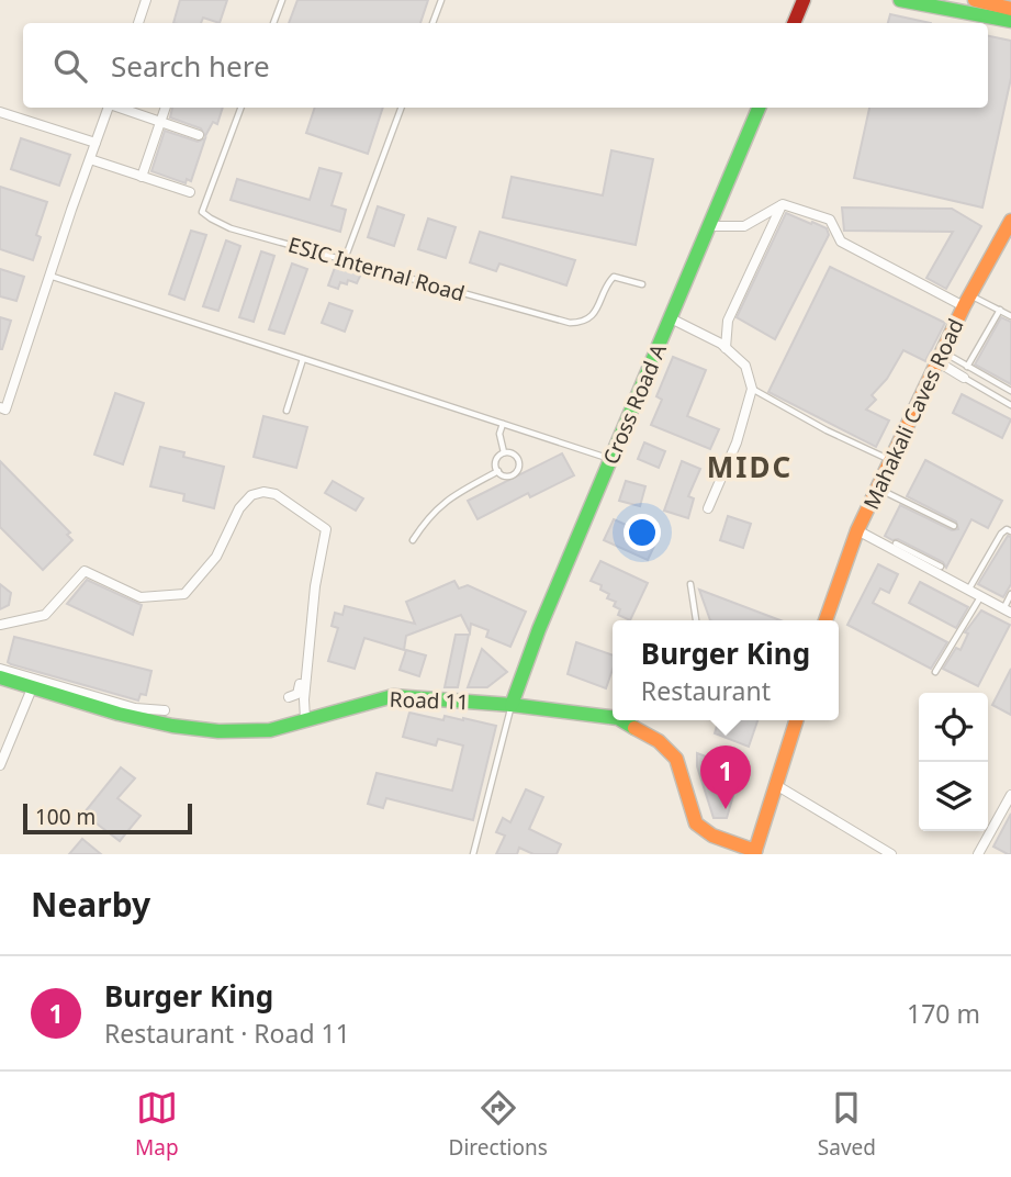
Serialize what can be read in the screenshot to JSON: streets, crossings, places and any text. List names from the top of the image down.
{
  "streets": {
    "street": ["Cross Road A", "Mahakali Caves Road", "Road 11"],
    "lane": ["ESIC Internal Road"]
  },
  "crossings": [
    ["Cross Road A", "Road 11"]
  ],
  "districts": ["MIDC"],
  "scale_bar": "100 m",
  "page": {
    "search": "Search here",
    "popup": ["Burger King", "Restaurant"],
    "pins": "1",
    "scale": "100 m",
    "heading": "Nearby",
    "list": [
      {
        "mark": "1",
        "name": "Burger King",
        "note": "Restaurant · Road 11",
        "value": "170 m"
      }
    ],
    "nav": ["Map", "Directions", "Saved"]
  }
}
